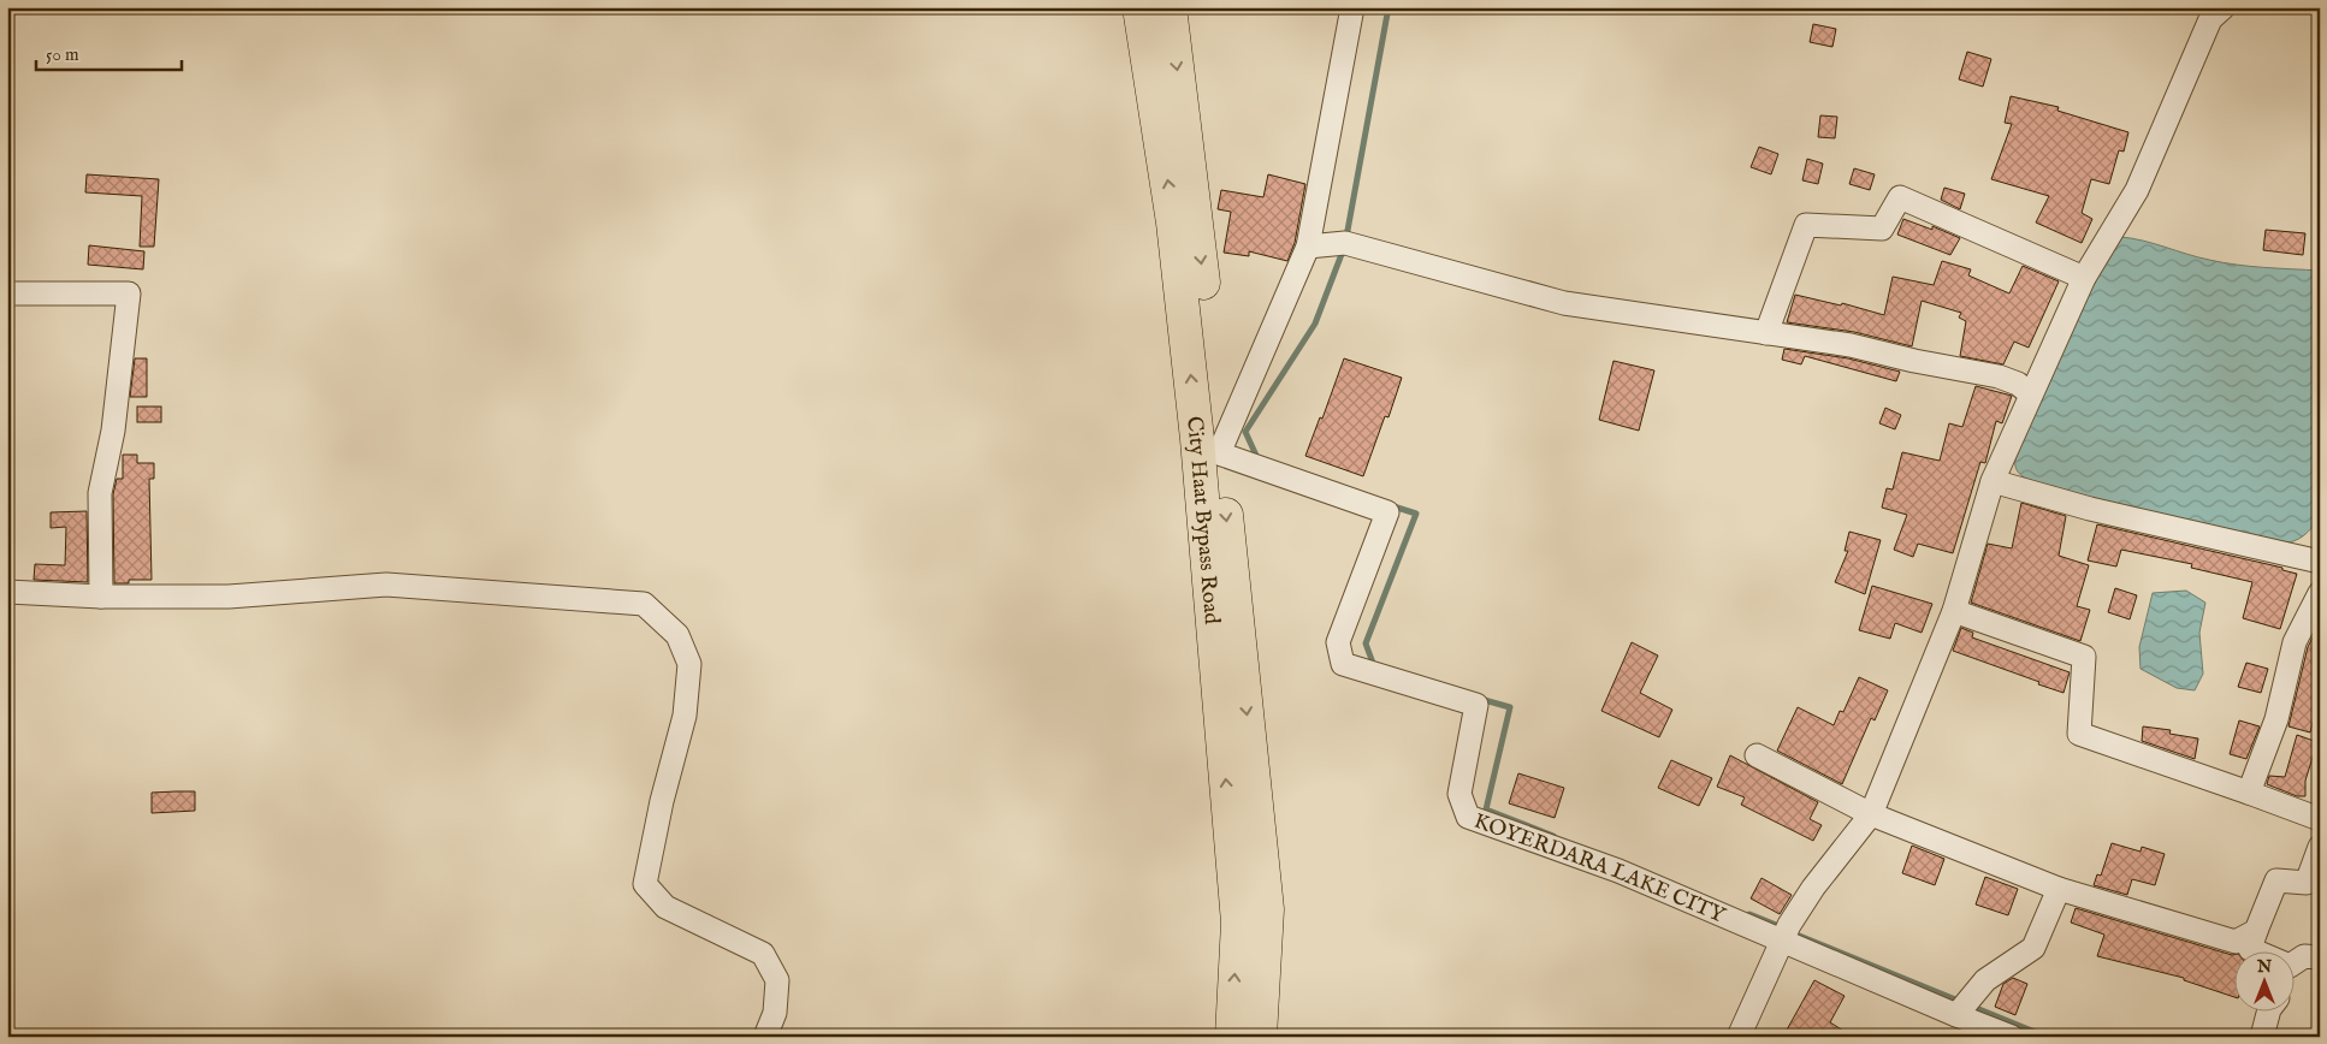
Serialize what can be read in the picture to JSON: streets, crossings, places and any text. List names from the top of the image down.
{
  "streets": {
    "main road": ["City Haat Bypass Road"],
    "street": ["KOYERDARA LAKE CITY"]
  },
  "crossings": [
    ["City Haat Bypass Road", "KOYERDARA LAKE CITY"]
  ],
  "scale_bar": "50 m",
  "north": "top"
}
